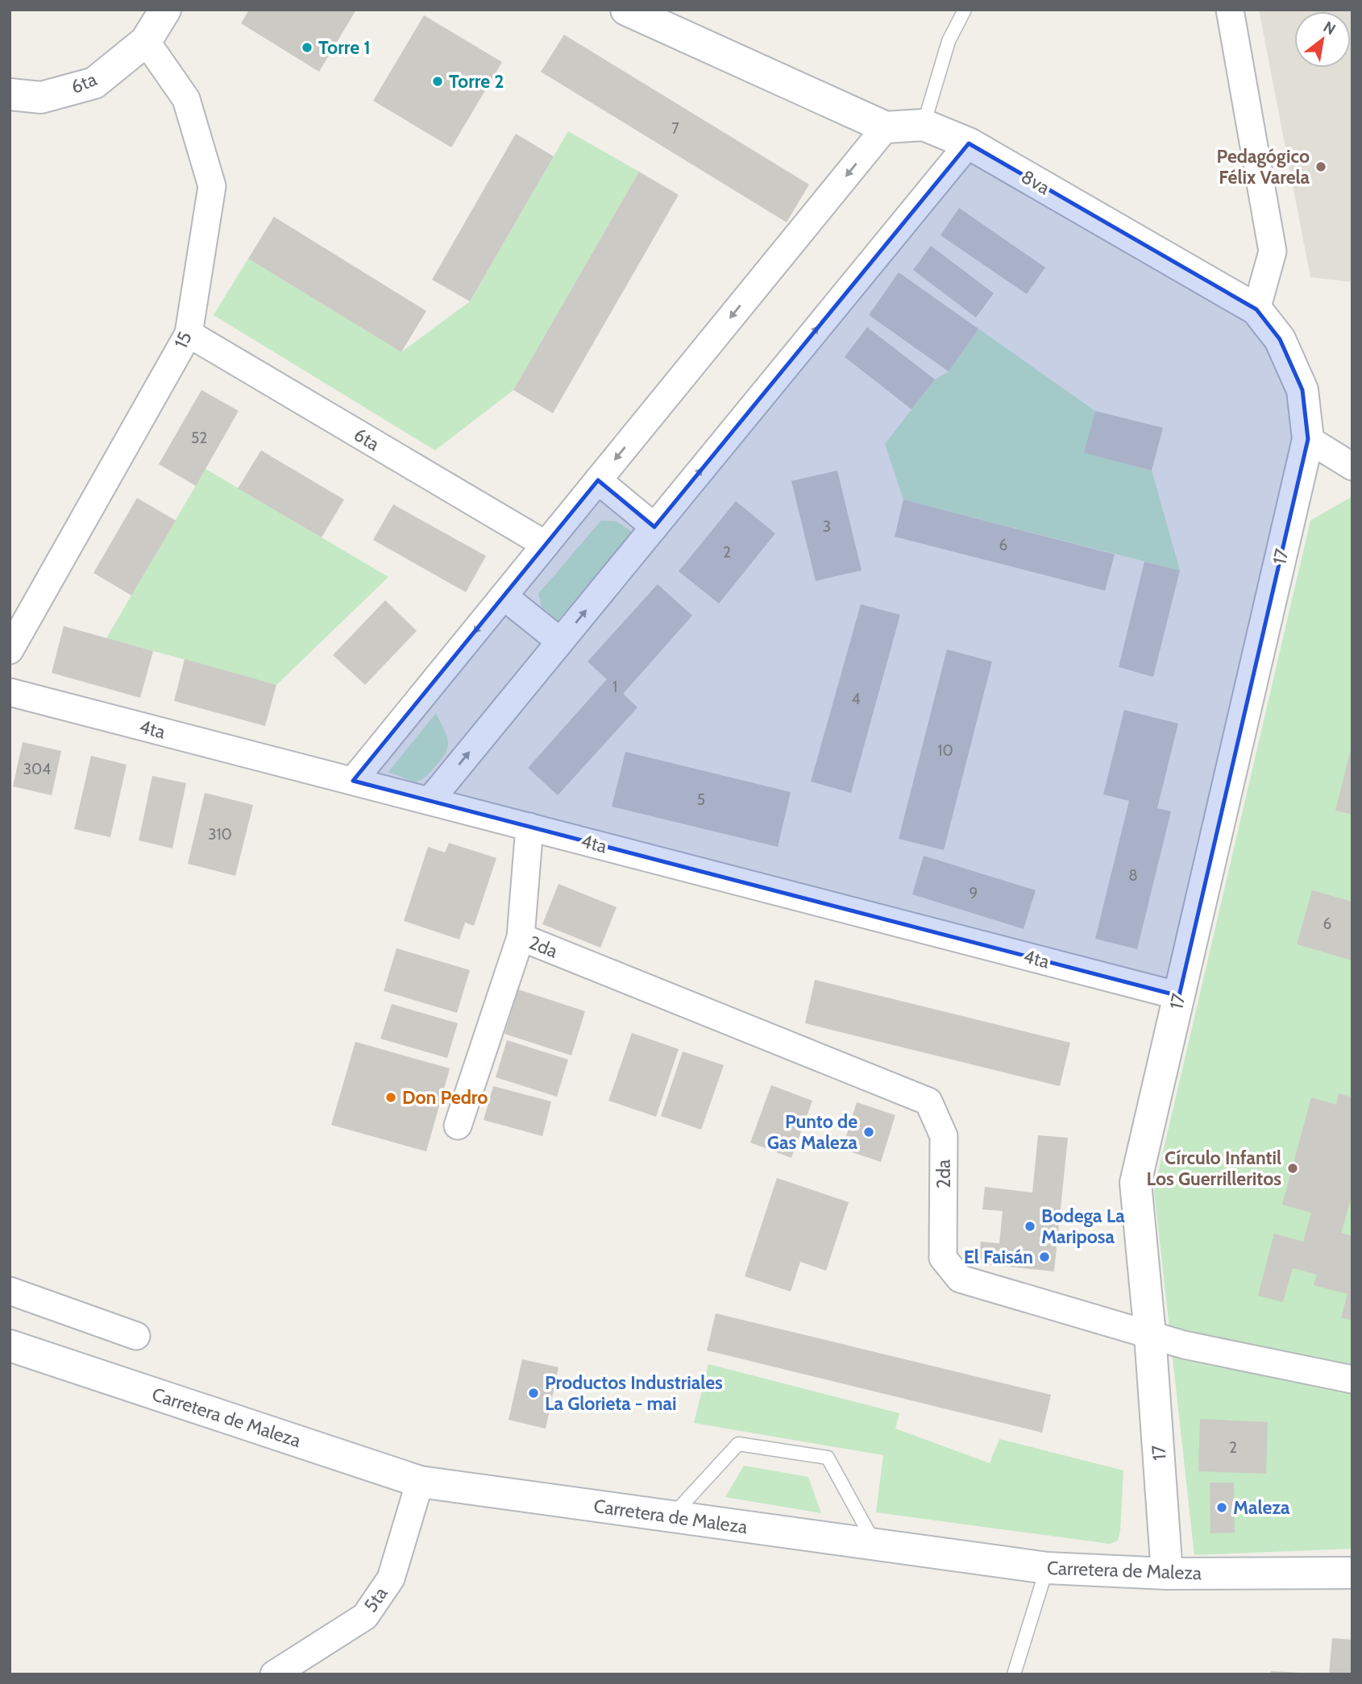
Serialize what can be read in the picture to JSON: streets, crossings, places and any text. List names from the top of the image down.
{
  "streets": {
    "street": [
      "6ta",
      "8va",
      "15",
      "17",
      "4ta",
      "2da",
      "Carretera de Maleza",
      "5ta"
    ]
  },
  "crossings": [
    ["6ta", "15"],
    ["8va", "17"],
    ["17", "4ta"],
    ["17", "2da"],
    ["17", "Carretera de Maleza"],
    ["Carretera de Maleza", "5ta"]
  ],
  "places": [
    "Torre 1",
    "Torre 2",
    "Pedagógico Félix Varela",
    "Don Pedro",
    "Punto de Gas Maleza",
    "Círculo Infantil Los Guerrilleritos",
    "Bodega La Mariposa",
    "El Faisán",
    "Productos Industriales La Glorieta - mai",
    "Maleza"
  ],
  "house_numbers": [
    "7",
    "52",
    "3",
    "6",
    "2",
    "1",
    "4",
    "10",
    "304",
    "5",
    "310",
    "8",
    "9",
    "6",
    "2"
  ],
  "north": "top right"
}
